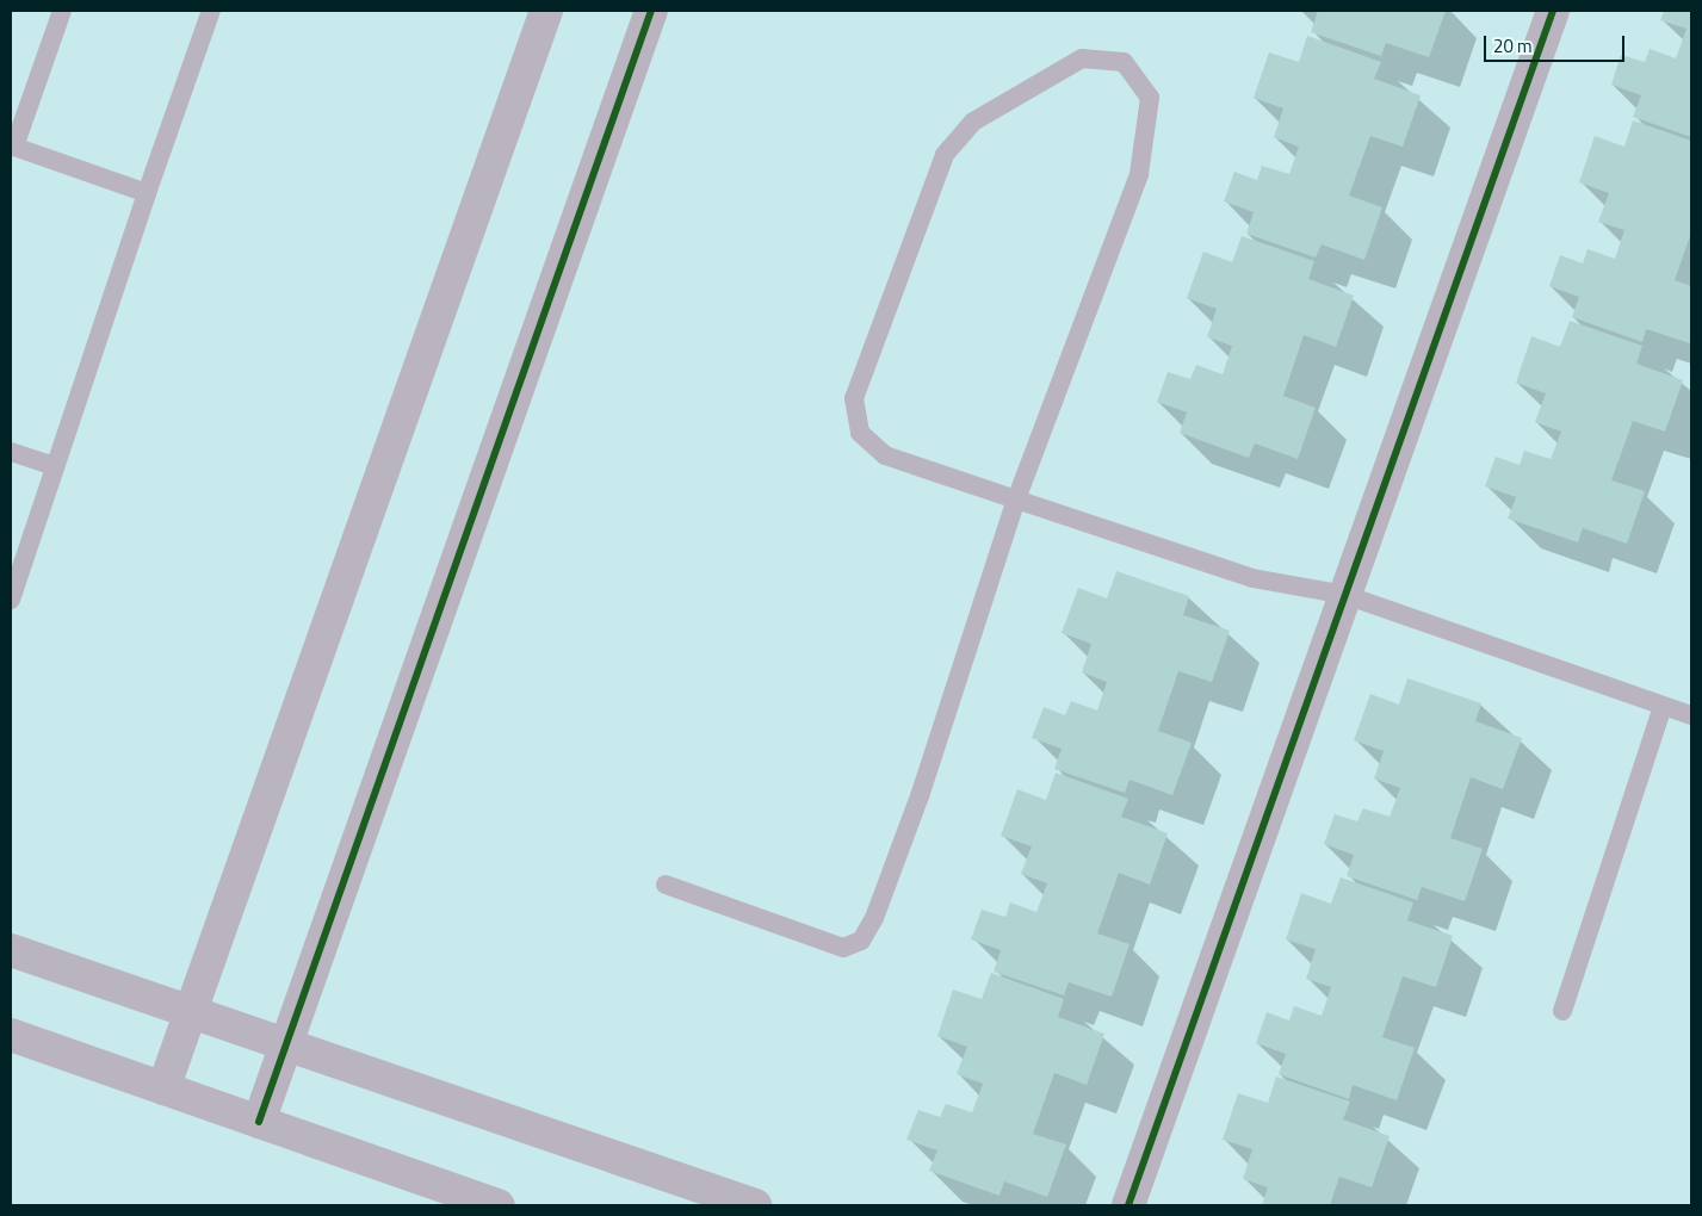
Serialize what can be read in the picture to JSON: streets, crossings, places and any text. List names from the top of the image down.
{
  "scale_bar": "20 m"
}
